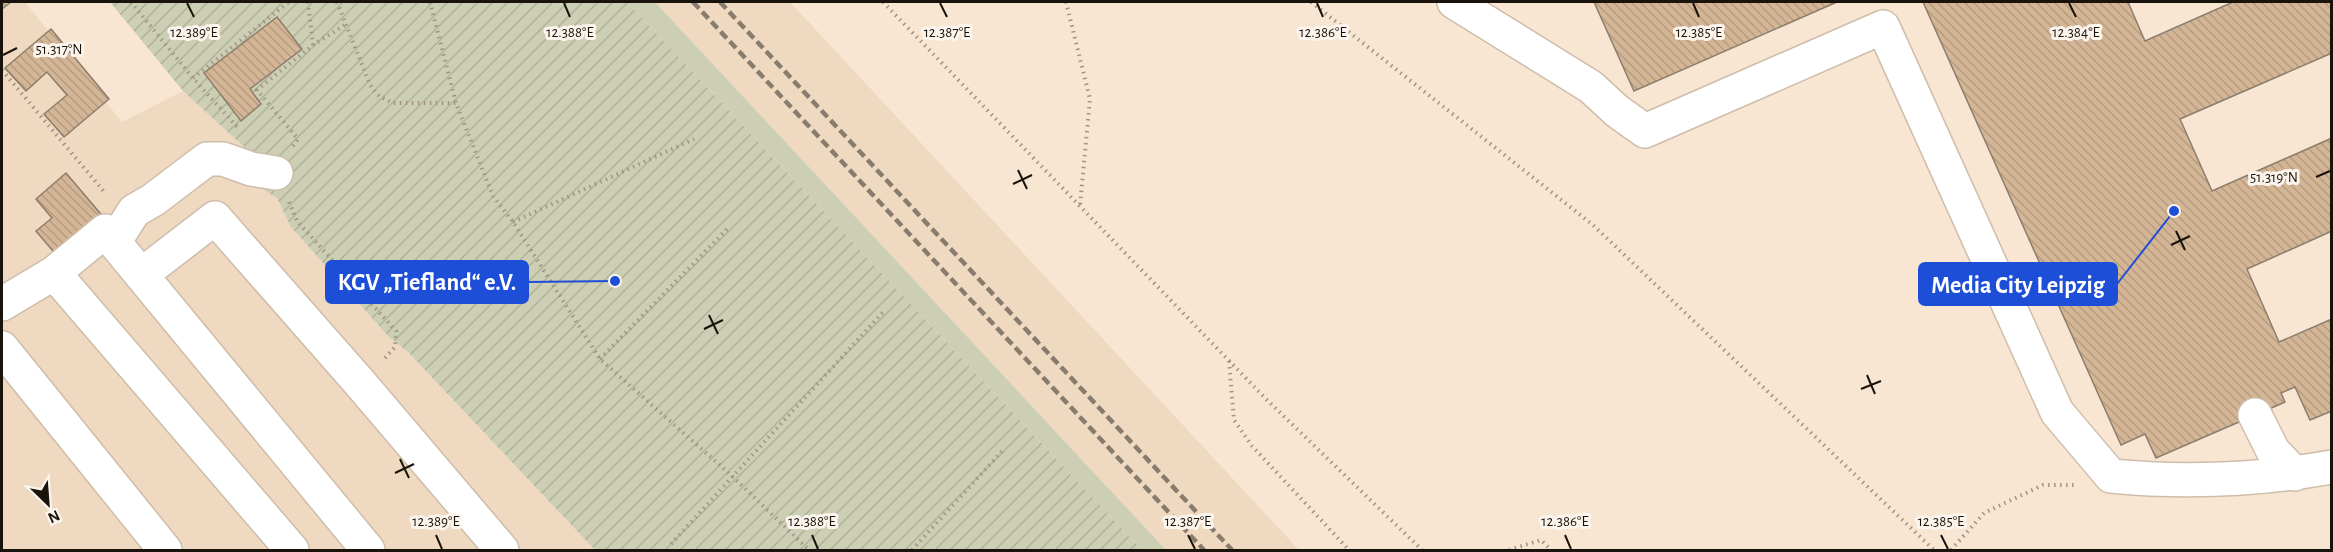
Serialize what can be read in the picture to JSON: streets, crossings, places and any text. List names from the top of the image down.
{
  "places": ["Media City Leipzig", "KGV „Tiefland“ e.V."],
  "north": "bottom right",
  "coordinates": [
    "12.389°E",
    "12.388°E",
    "12.387°E",
    "12.386°E",
    "12.385°E",
    "12.384°E",
    "51.317°N",
    "51.319°N"
  ]
}
